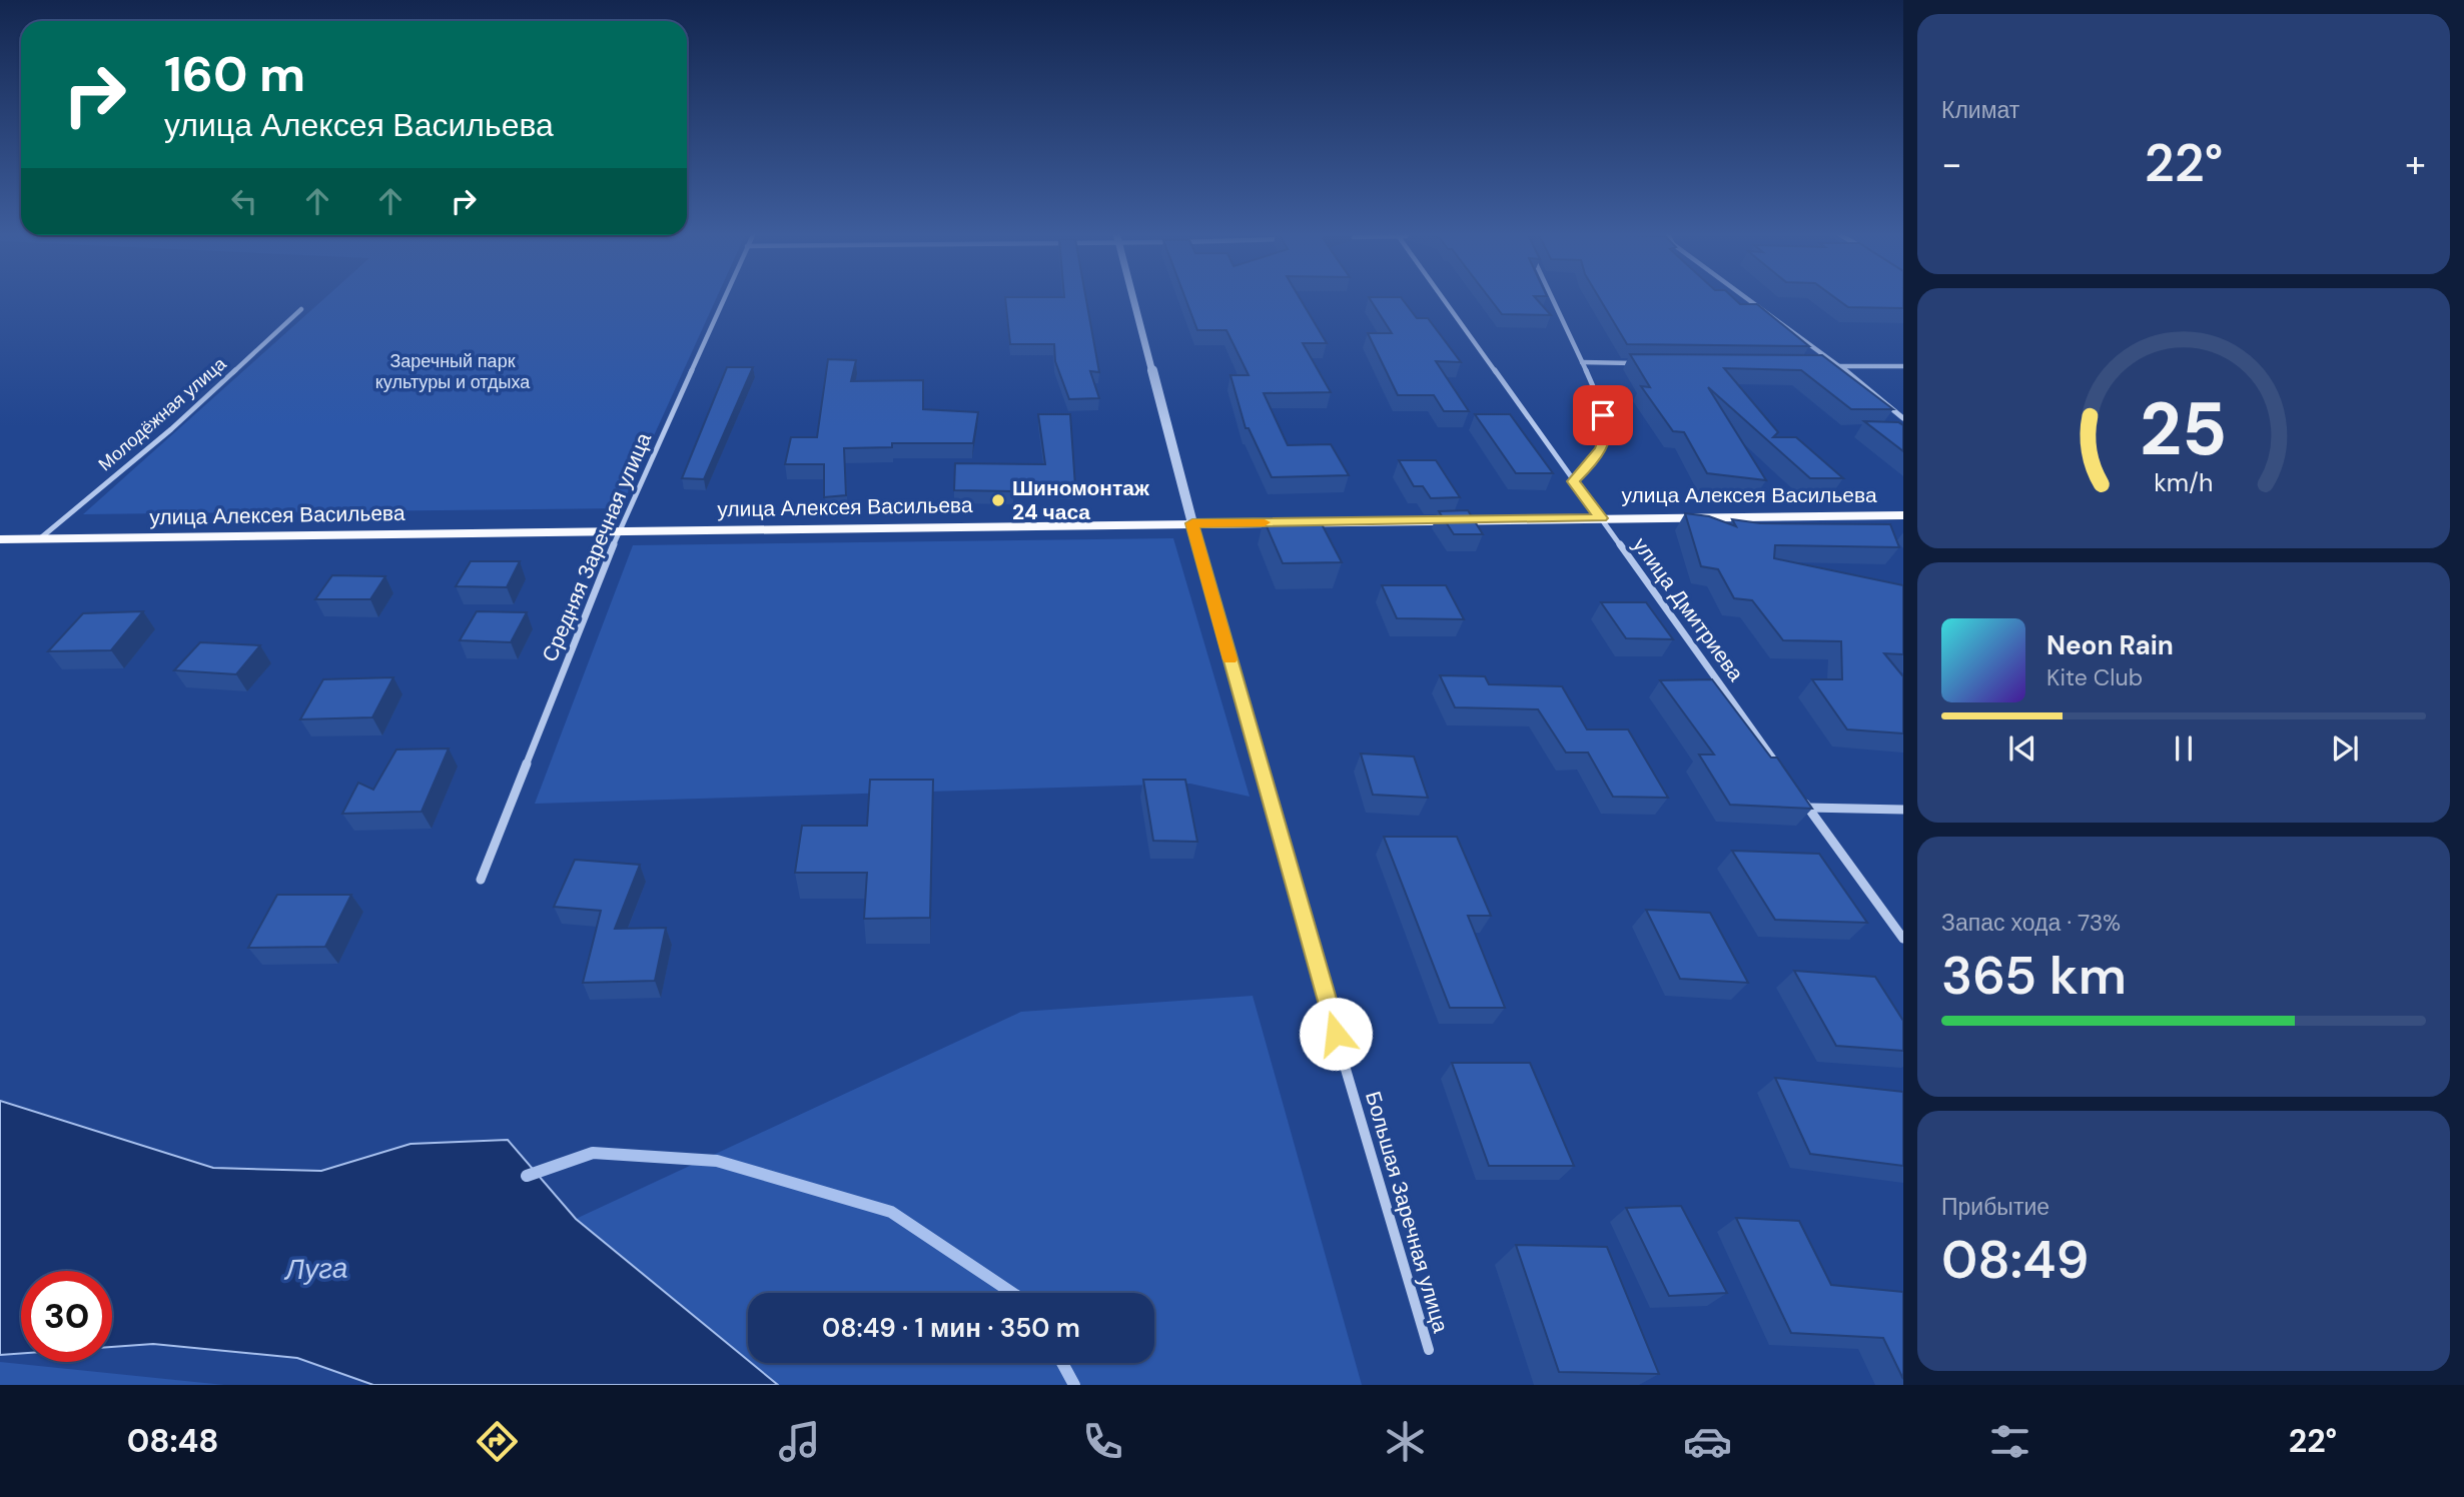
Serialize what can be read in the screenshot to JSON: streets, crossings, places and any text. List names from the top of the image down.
{
  "streets": {
    "main road": ["улица Алексея Васильева"],
    "street": [
      "Молодёжная улица",
      "Средняя Заречная улица",
      "улица Дмитриева",
      "Большая Заречная улица"
    ]
  },
  "crossings": [
    ["Молодёжная улица", "улица Алексея Васильева"],
    ["улица Алексея Васильева", "Средняя Заречная улица"],
    ["улица Алексея Васильева", "улица Дмитриева"],
    ["улица Алексея Васильева", "Большая Заречная улица"]
  ],
  "water": ["Луга"],
  "parks": ["Заречный парк культуры и отдыха"],
  "places": ["Шиномонтаж 24 часа"],
  "page": {
    "tile": [
      "Климат",
      ["Запас хода · 73%", "365 km"],
      ["Прибытие", "08:49"]
    ],
    "turn": ["160 m", "улица Алексея Васильева"],
    "heat": ["−", "22°", "+"],
    "song": ["Neon Rain", "Kite Club"],
    "limit": "30",
    "trip": "08:49 · 1 мин · 350 m",
    "tabs": ["08:48", "22°"],
    "gauge": ["25", "km/h"]
  }
}
